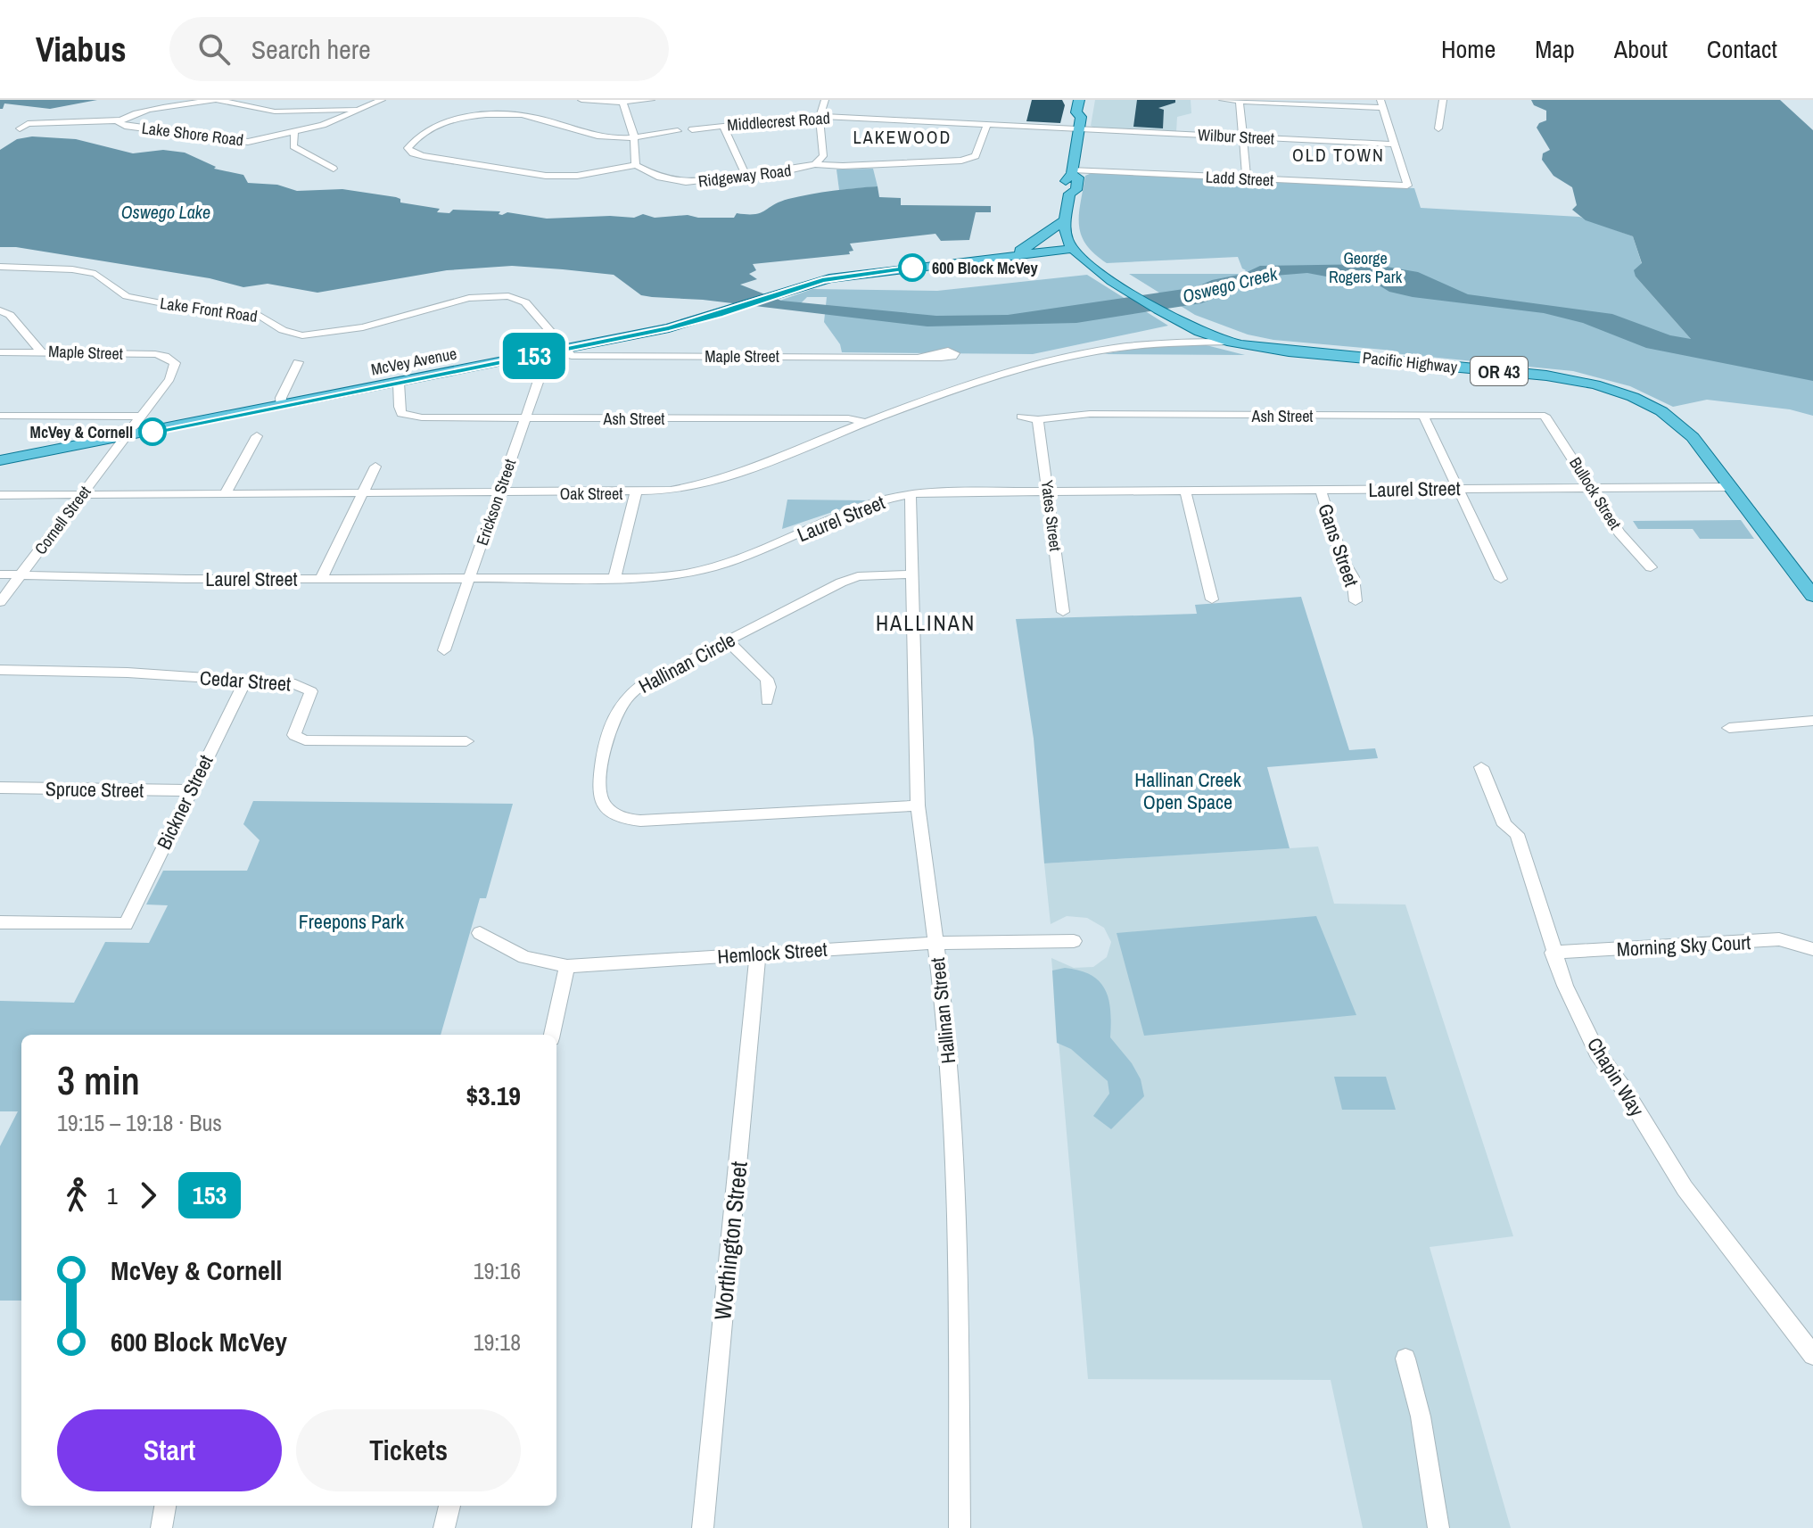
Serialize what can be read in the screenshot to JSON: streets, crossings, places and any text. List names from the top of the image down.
{
  "streets": {
    "main road": ["McVey Avenue", "Pacific Highway", "OR 43"],
    "street": [
      "Middlecrest Road",
      "Lake Shore Road",
      "Wilbur Street",
      "Ridgeway Road",
      "Ladd Street",
      "Lake Front Road",
      "Maple Street",
      "Ash Street",
      "Laurel Street",
      "Oak Street",
      "Bullock Street",
      "Erickson Street",
      "Yates Street",
      "Cornell Street",
      "Gans Street",
      "Hallinan Circle",
      "Cedar Street",
      "Spruce Street",
      "Bickner Street",
      "Morning Sky Court",
      "Hemlock Street",
      "Hallinan Street",
      "Chapin Way",
      "Worthington Street"
    ]
  },
  "crossings": [
    ["Middlecrest Road", "Wilbur Street"],
    ["Middlecrest Road", "Ridgeway Road"],
    ["Wilbur Street", "Ladd Street"],
    ["Lake Front Road", "Maple Street"],
    ["Lake Front Road", "McVey Avenue"],
    ["Maple Street", "McVey Avenue"],
    ["Maple Street", "Cornell Street"],
    ["McVey Avenue", "Pacific Highway"],
    ["McVey Avenue", "Ash Street"],
    ["McVey Avenue", "Erickson Street"],
    ["McVey Avenue", "Cornell Street"],
    ["Pacific Highway", "Laurel Street"],
    ["Pacific Highway", "Oak Street"],
    ["Ash Street", "Oak Street"],
    ["Ash Street", "Bullock Street"],
    ["Ash Street", "Erickson Street"],
    ["Ash Street", "Yates Street"],
    ["Laurel Street", "Bullock Street"],
    ["Laurel Street", "Erickson Street"],
    ["Laurel Street", "Yates Street"],
    ["Laurel Street", "Cornell Street"],
    ["Laurel Street", "Gans Street"],
    ["Laurel Street", "Hallinan Street"],
    ["Oak Street", "Erickson Street"],
    ["Oak Street", "Cornell Street"],
    ["Hallinan Circle", "Hallinan Street"],
    ["Cedar Street", "Bickner Street"],
    ["Spruce Street", "Bickner Street"],
    ["Morning Sky Court", "Chapin Way"],
    ["Hemlock Street", "Hallinan Street"],
    ["Hemlock Street", "Worthington Street"]
  ],
  "districts": ["LAKEWOOD", "OLD TOWN", "HALLINAN"],
  "water": ["Oswego Lake", "Oswego Creek"],
  "parks": ["George Rogers Park", "Hallinan Creek Open Space", "Freepons Park"],
  "places": ["600 Block McVey", "McVey & Cornell"],
  "lines": ["bus line 153"],
  "page": {
    "header": "Viabus",
    "search": "Search here",
    "nav": [
      "Home",
      "Map",
      "About",
      "Contact"
    ],
    "on_map": "153",
    "heading": ["3 min", "19:15 – 19:18 · Bus", "$3.19"],
    "legs": ["1", "153"],
    "list": [
      {
        "name": "McVey & Cornell",
        "value": "19:16"
      },
      {
        "name": "600 Block McVey",
        "value": "19:18"
      }
    ],
    "buttons": ["Start", "Tickets"]
  }
}
